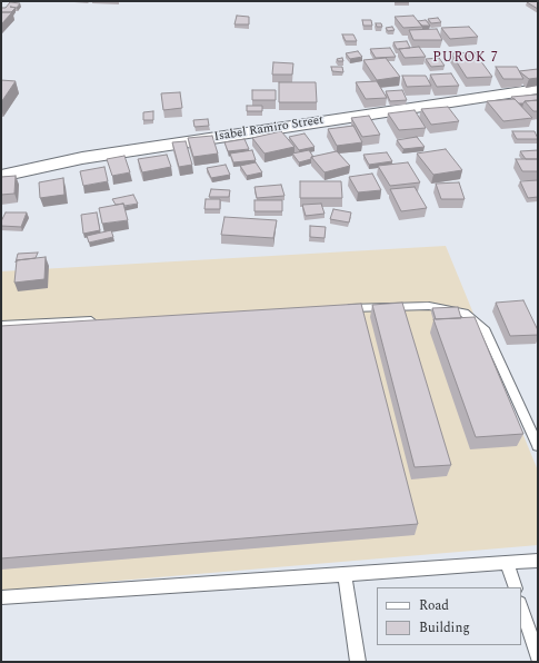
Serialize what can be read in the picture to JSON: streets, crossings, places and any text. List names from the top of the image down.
{
  "streets": {
    "street": ["Isabel Ramiro Street"]
  },
  "districts": ["PUROK 7"],
  "legend": ["Road", "Building"]
}
